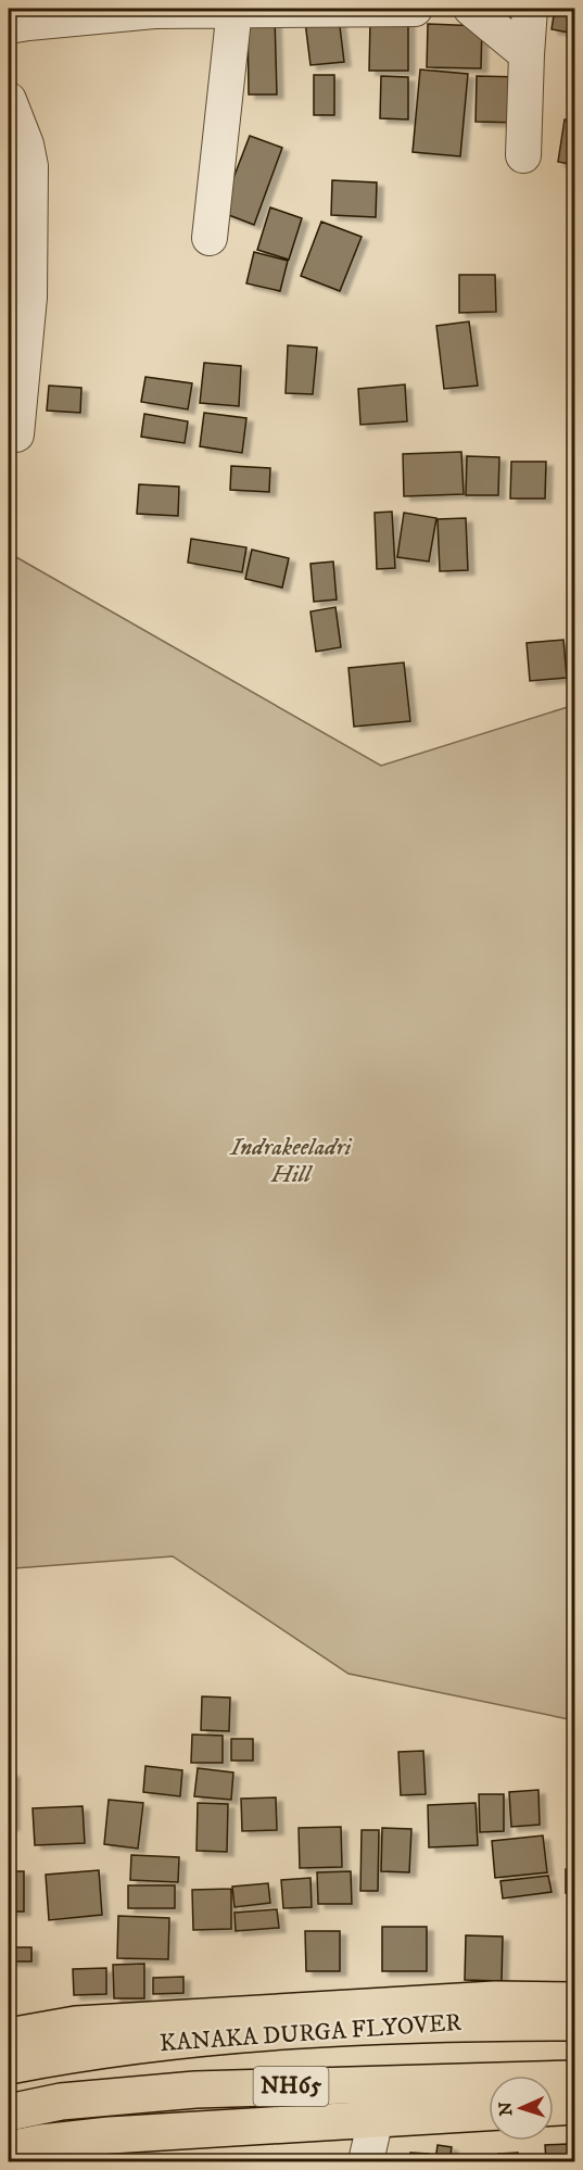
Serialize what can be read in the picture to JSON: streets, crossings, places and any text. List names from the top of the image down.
{
  "streets": {
    "main road": ["KANAKA DURGA FLYOVER", "NH65"]
  },
  "parks": ["Indrakeeladri Hill"],
  "north": "left"
}
